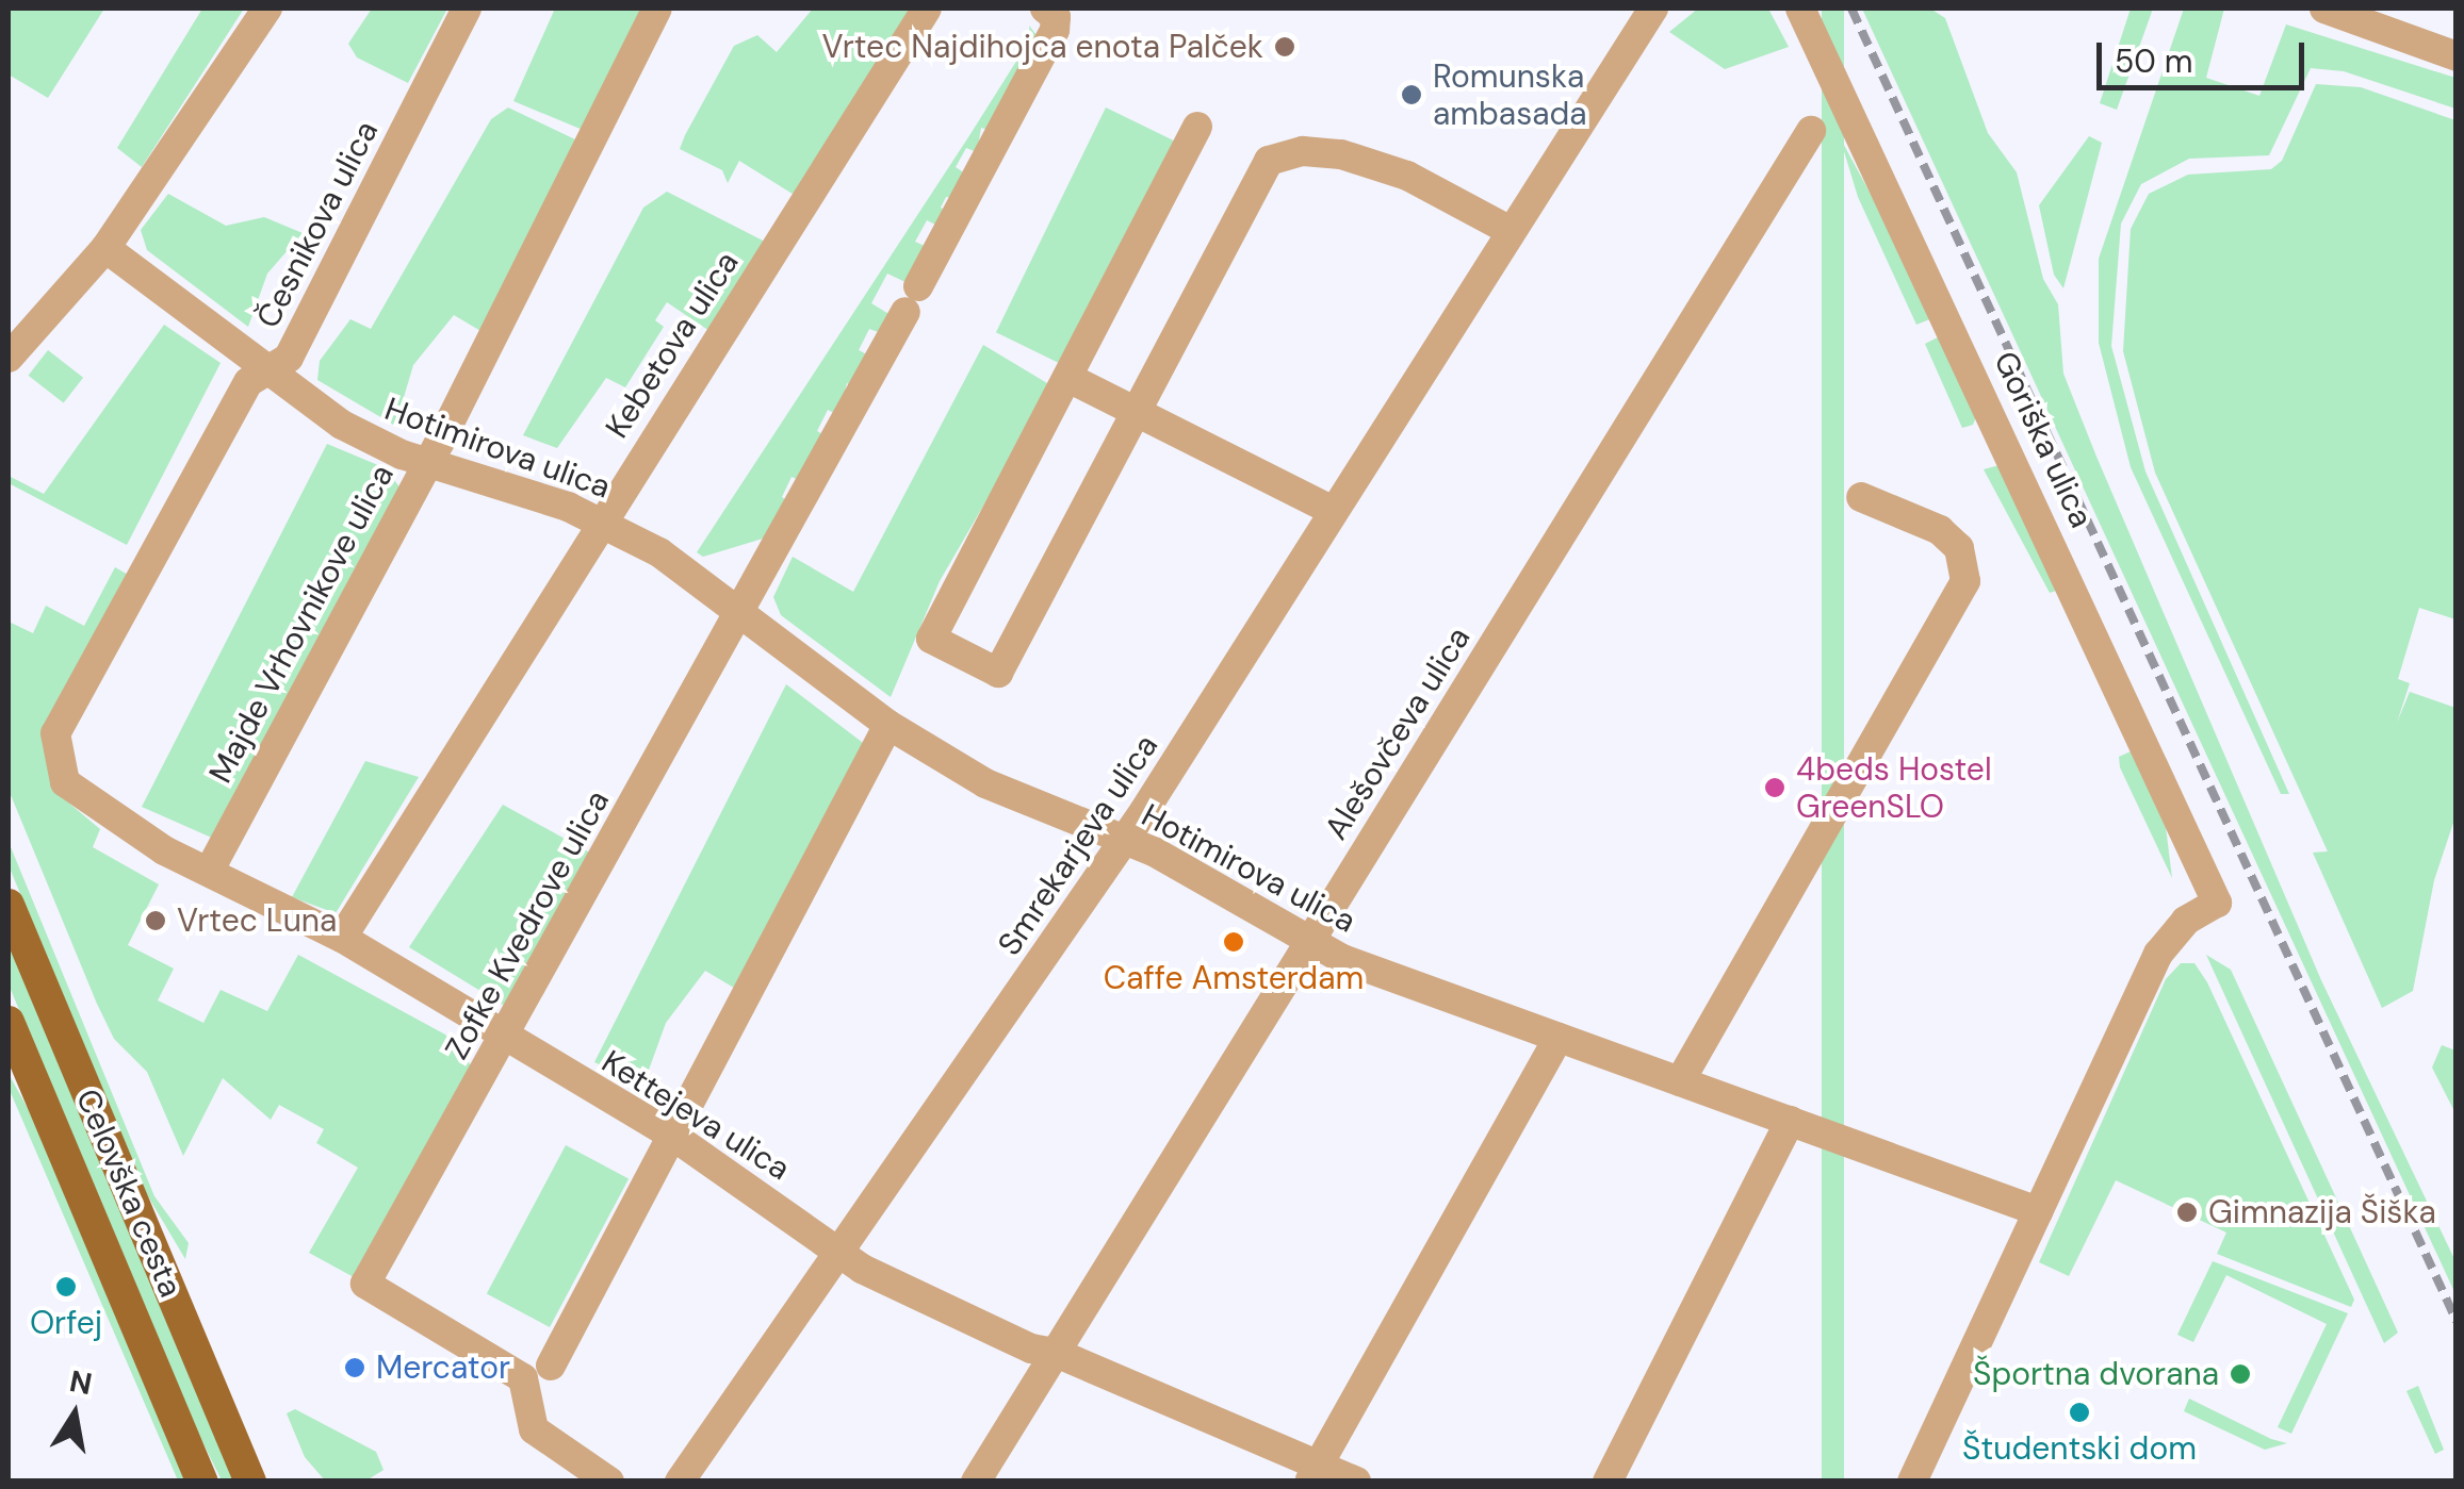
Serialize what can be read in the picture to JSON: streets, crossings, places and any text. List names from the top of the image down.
{
  "streets": {
    "main road": ["Celovška cesta"],
    "street": [
      "Česnikova ulica",
      "Kebetova ulica",
      "Goriška ulica",
      "Hotimirova ulica",
      "Majde Vrhovnikove ulica",
      "Alešovčeva ulica",
      "Smrekarjeva ulica",
      "Zofke Kvedrove ulica",
      "Kettejeva ulica"
    ]
  },
  "crossings": [
    ["Česnikova ulica", "Hotimirova ulica"],
    ["Česnikova ulica", "Kettejeva ulica"],
    ["Kebetova ulica", "Hotimirova ulica"],
    ["Kebetova ulica", "Kettejeva ulica"],
    ["Goriška ulica", "Hotimirova ulica"],
    ["Hotimirova ulica", "Majde Vrhovnikove ulica"],
    ["Hotimirova ulica", "Alešovčeva ulica"],
    ["Hotimirova ulica", "Smrekarjeva ulica"],
    ["Hotimirova ulica", "Zofke Kvedrove ulica"],
    ["Majde Vrhovnikove ulica", "Kettejeva ulica"],
    ["Alešovčeva ulica", "Kettejeva ulica"],
    ["Smrekarjeva ulica", "Kettejeva ulica"],
    ["Zofke Kvedrove ulica", "Kettejeva ulica"]
  ],
  "places": [
    "Vrtec Najdihojca enota Palček",
    "Romunska ambasada",
    "4beds Hostel GreenSLO",
    "Vrtec Luna",
    "Caffe Amsterdam",
    "Gimnazija Šiška",
    "Orfej",
    "Mercator",
    "Športna dvorana",
    "Študentski dom"
  ],
  "scale_bar": "50 m",
  "north": "top"
}
